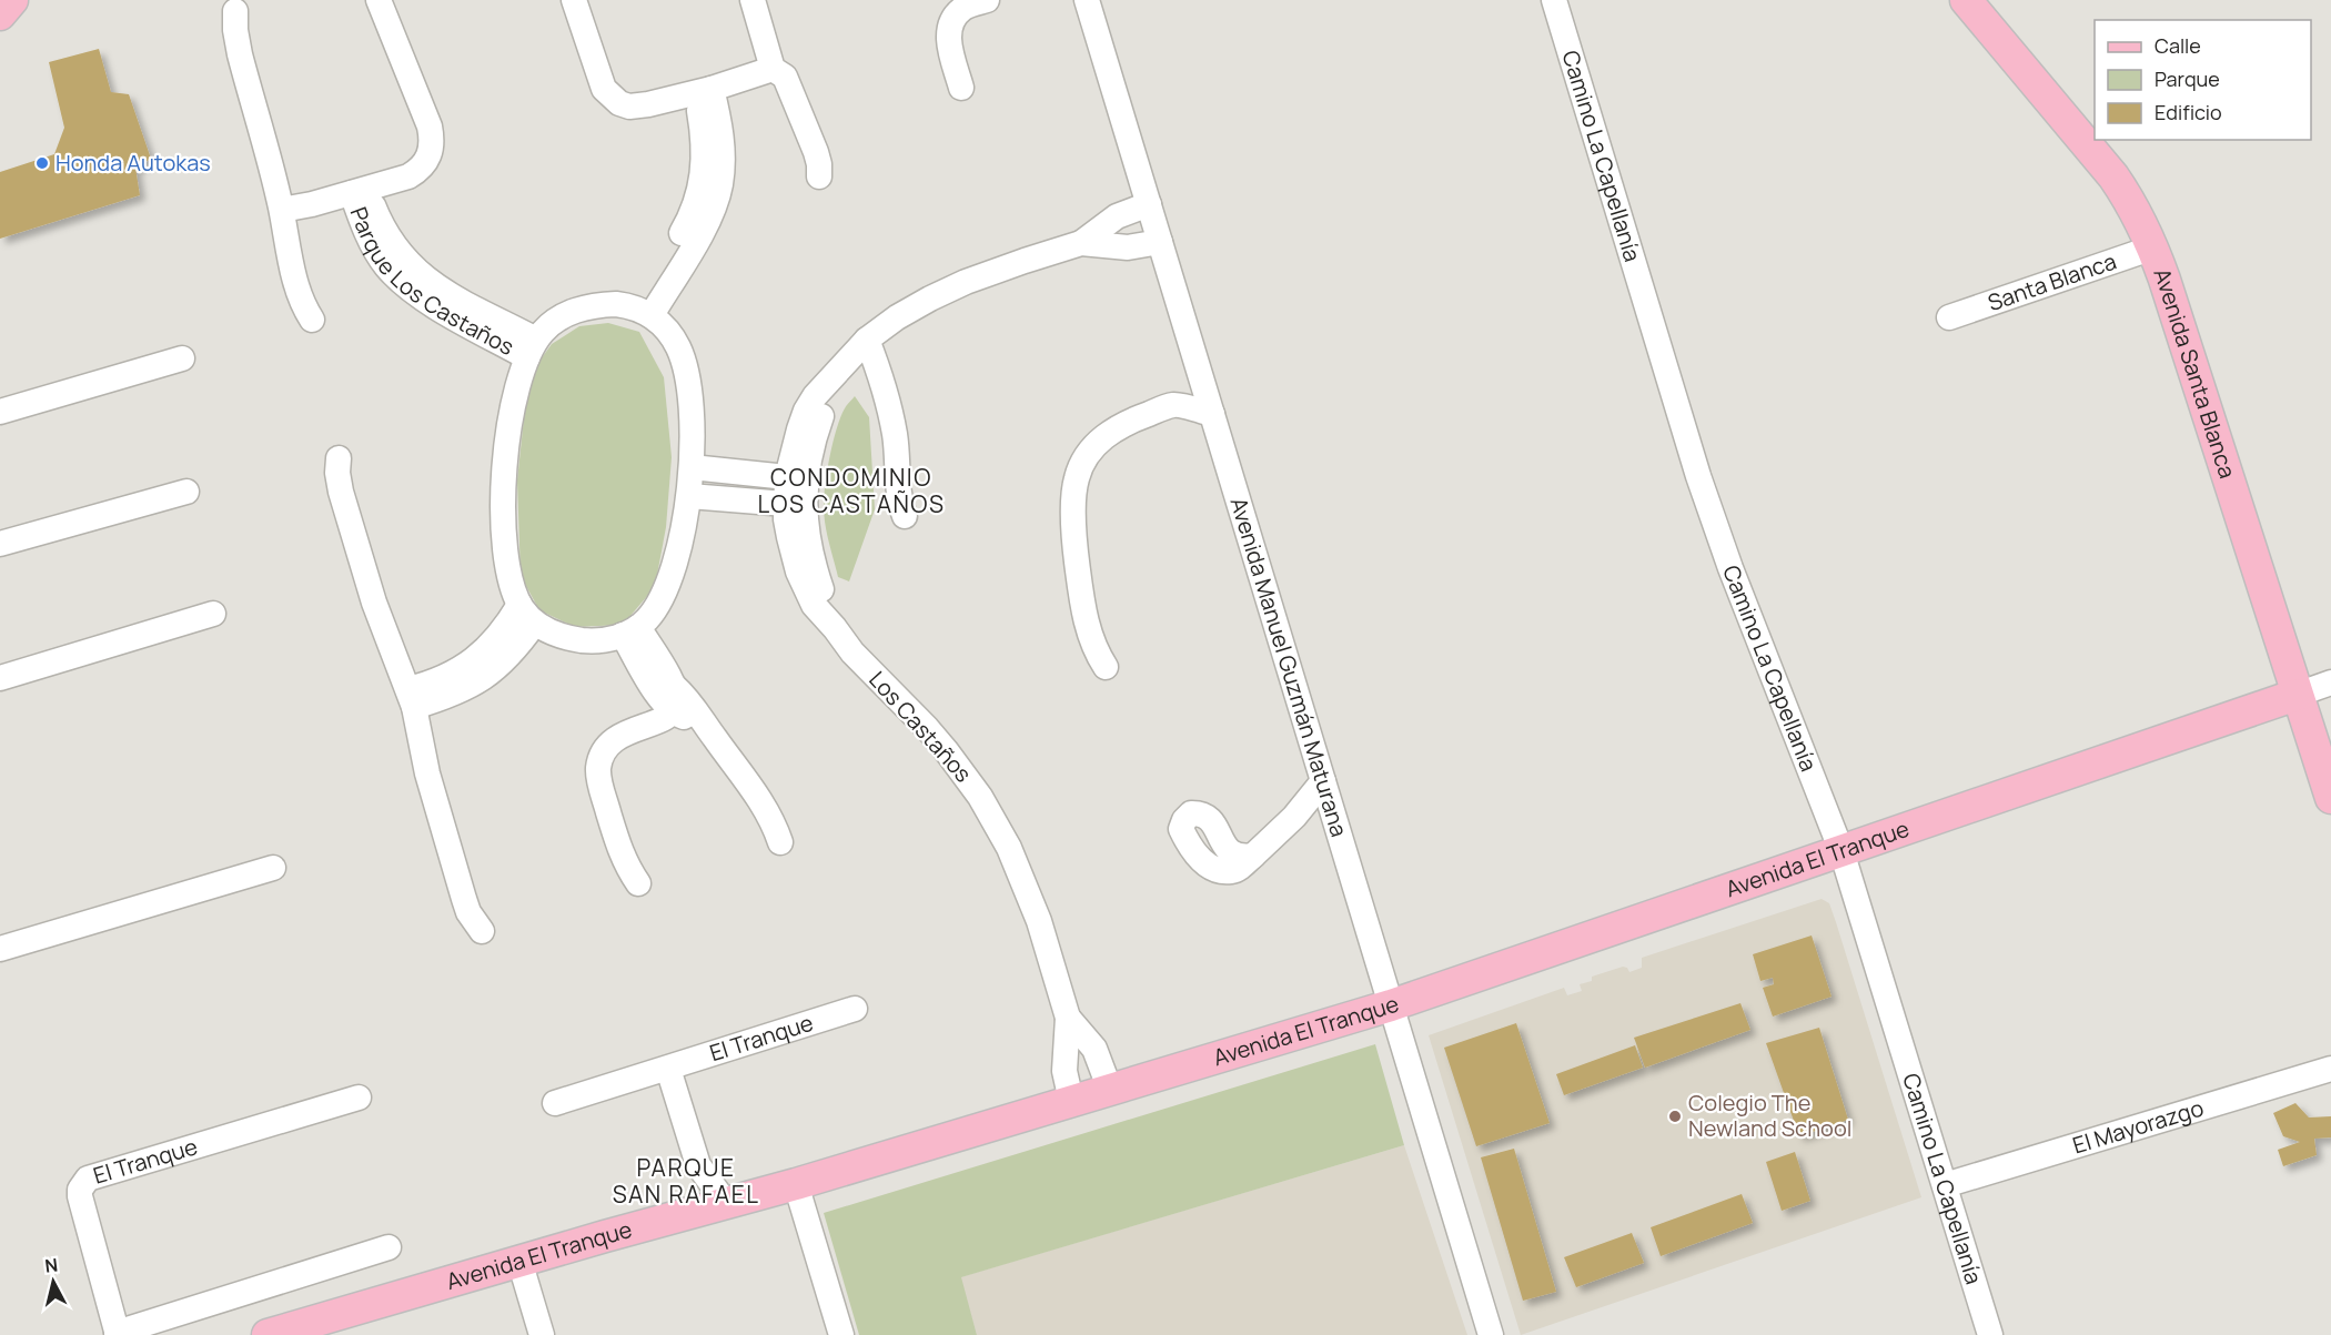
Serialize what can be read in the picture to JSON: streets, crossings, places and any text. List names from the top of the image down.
{
  "streets": {
    "main road": ["Avenida Santa Blanca", "Avenida El Tranque"],
    "street": [
      "Camino La Capellanía",
      "Parque Los Castaños",
      "Santa Blanca",
      "Avenida Manuel Guzmán Maturana",
      "Los Castaños",
      "El Tranque",
      "El Mayorazgo"
    ]
  },
  "crossings": [
    ["Camino La Capellanía", "Avenida El Tranque"],
    ["Camino La Capellanía", "El Mayorazgo"],
    ["Santa Blanca", "Avenida Santa Blanca"],
    ["Avenida Santa Blanca", "Avenida El Tranque"],
    ["Avenida Manuel Guzmán Maturana", "Los Castaños"],
    ["Avenida Manuel Guzmán Maturana", "Avenida El Tranque"],
    ["Los Castaños", "Avenida El Tranque"]
  ],
  "districts": ["CONDOMINIO LOS CASTAÑOS", "PARQUE SAN RAFAEL"],
  "places": ["Honda Autokas", "Colegio The Newland School"],
  "legend": ["Calle", "Parque", "Edificio"],
  "north": "top"
}
